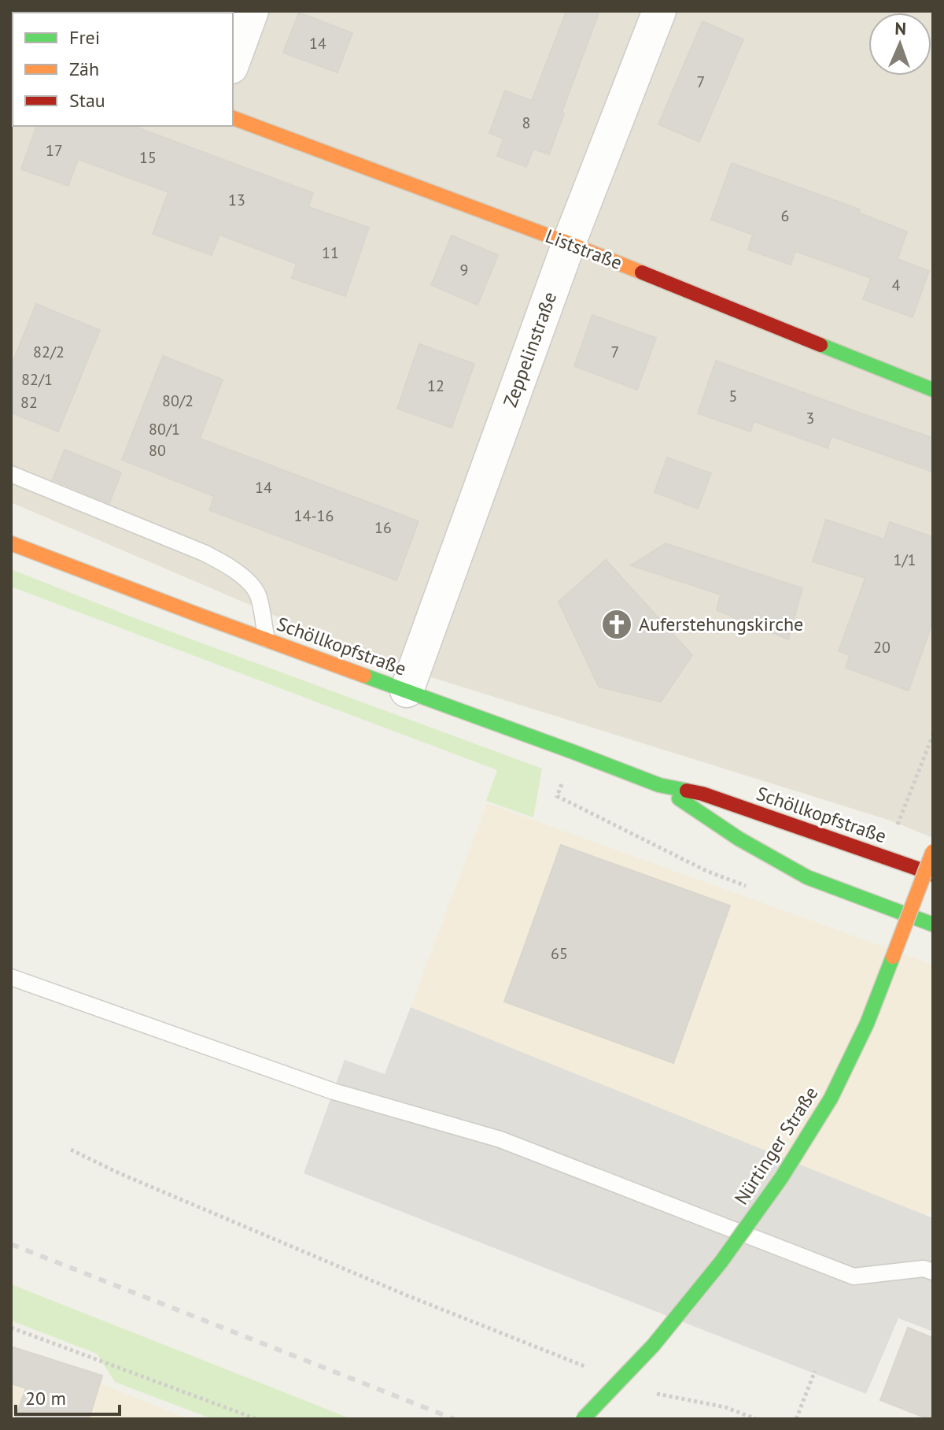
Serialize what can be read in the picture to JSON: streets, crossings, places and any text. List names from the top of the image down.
{
  "streets": {
    "main road": ["Liststraße", "Schöllkopfstraße", "Nürtinger Straße"],
    "street": ["Zeppelinstraße"]
  },
  "crossings": [
    ["Liststraße", "Zeppelinstraße"],
    ["Zeppelinstraße", "Schöllkopfstraße"]
  ],
  "places": {
    "church": ["Auferstehungskirche"]
  },
  "house_numbers": [
    "14",
    "7",
    "8",
    "17",
    "15",
    "13",
    "6",
    "11",
    "9",
    "4",
    "82/2",
    "7",
    "82/1",
    "12",
    "5",
    "80/2",
    "82",
    "3",
    "80/1",
    "80",
    "14",
    "14-16",
    "16",
    "1/1",
    "20",
    "65"
  ],
  "legend": ["Frei", "Zäh", "Stau"],
  "scale_bar": "20 m",
  "north": "top"
}
